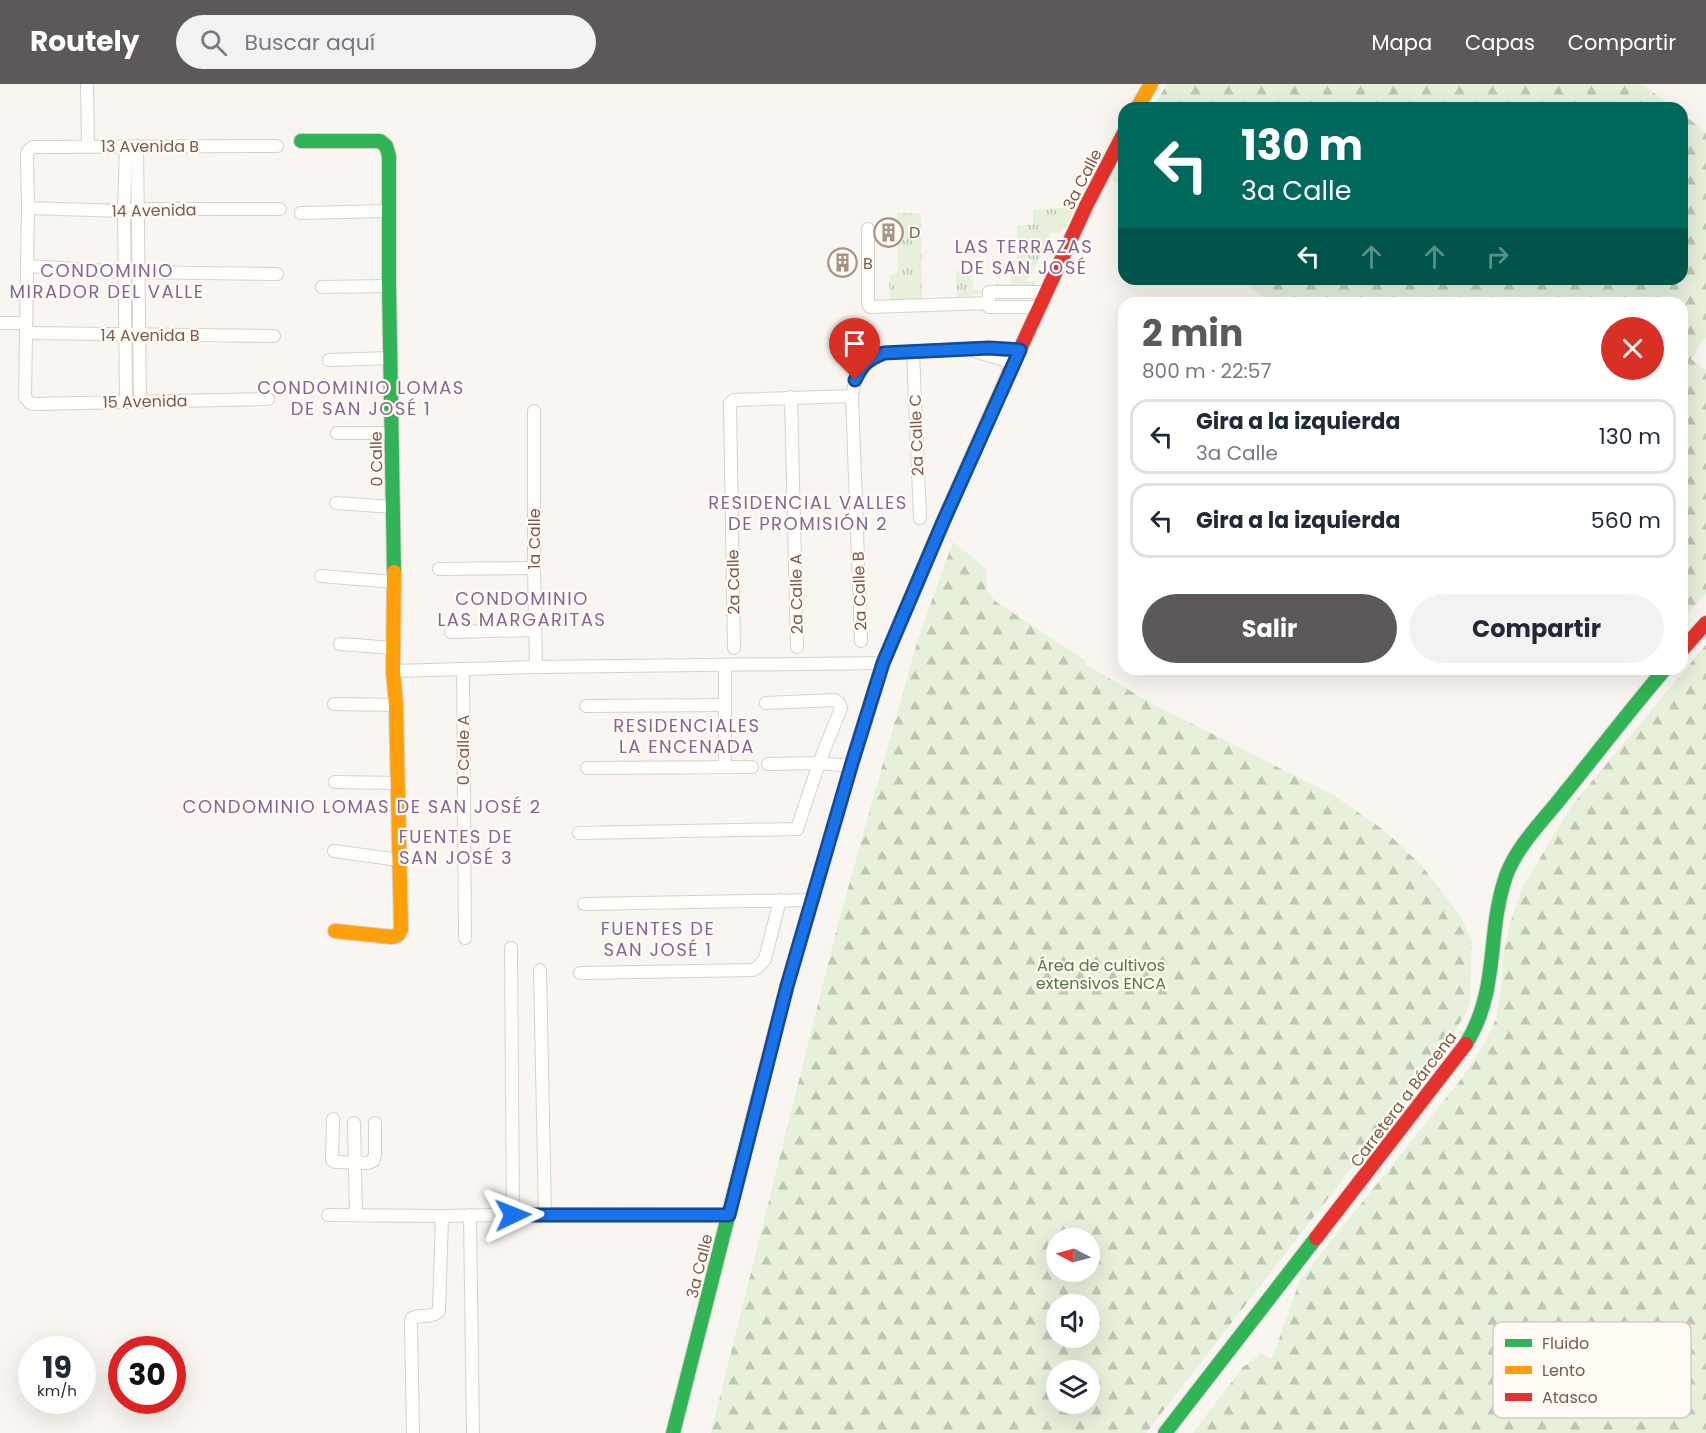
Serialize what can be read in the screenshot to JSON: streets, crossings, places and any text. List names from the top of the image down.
{
  "streets": {
    "main road": ["3a Calle", "0 Calle", "Carretera a Bárcena"],
    "street": [
      "13 Avenida B",
      "14 Avenida",
      "14 Avenida B",
      "15 Avenida",
      "2a Calle C",
      "1a Calle",
      "2a Calle",
      "2a Calle B",
      "2a Calle A",
      "0 Calle A"
    ]
  },
  "crossings": [
    ["13 Avenida B", "14 Avenida"],
    ["14 Avenida B", "15 Avenida"],
    ["2a Calle", "2a Calle A"]
  ],
  "districts": [
    "LAS TERRAZAS DE SAN JOSÉ",
    "CONDOMINIO MIRADOR DEL VALLE",
    "CONDOMINIO LOMAS DE SAN JOSÉ 1",
    "RESIDENCIAL VALLES DE PROMISIÓN 2",
    "CONDOMINIO LAS MARGARITAS",
    "RESIDENCIALES LA ENCENADA",
    "CONDOMINIO LOMAS DE SAN JOSÉ 2",
    "FUENTES DE SAN JOSÉ 3",
    "FUENTES DE SAN JOSÉ 1"
  ],
  "parks": ["Área de cultivos extensivos ENCA"],
  "places": {
    "building": ["D", "B"]
  },
  "legend": ["Fluido", "Lento", "Atasco"],
  "north": "left",
  "page": {
    "header": "Routely",
    "search": "Buscar aquí",
    "nav": ["Mapa", "Capas", "Compartir"],
    "turn": ["130 m", "3a Calle"],
    "heading": ["2 min", "800 m · 22:57"],
    "list": [
      {
        "name": "Gira a la izquierda",
        "note": "3a Calle",
        "value": "130 m"
      },
      {
        "name": "Gira a la izquierda",
        "value": "560 m"
      }
    ],
    "buttons": ["Salir", "Compartir"],
    "speed": "19 km/h",
    "limit": "30"
  }
}
